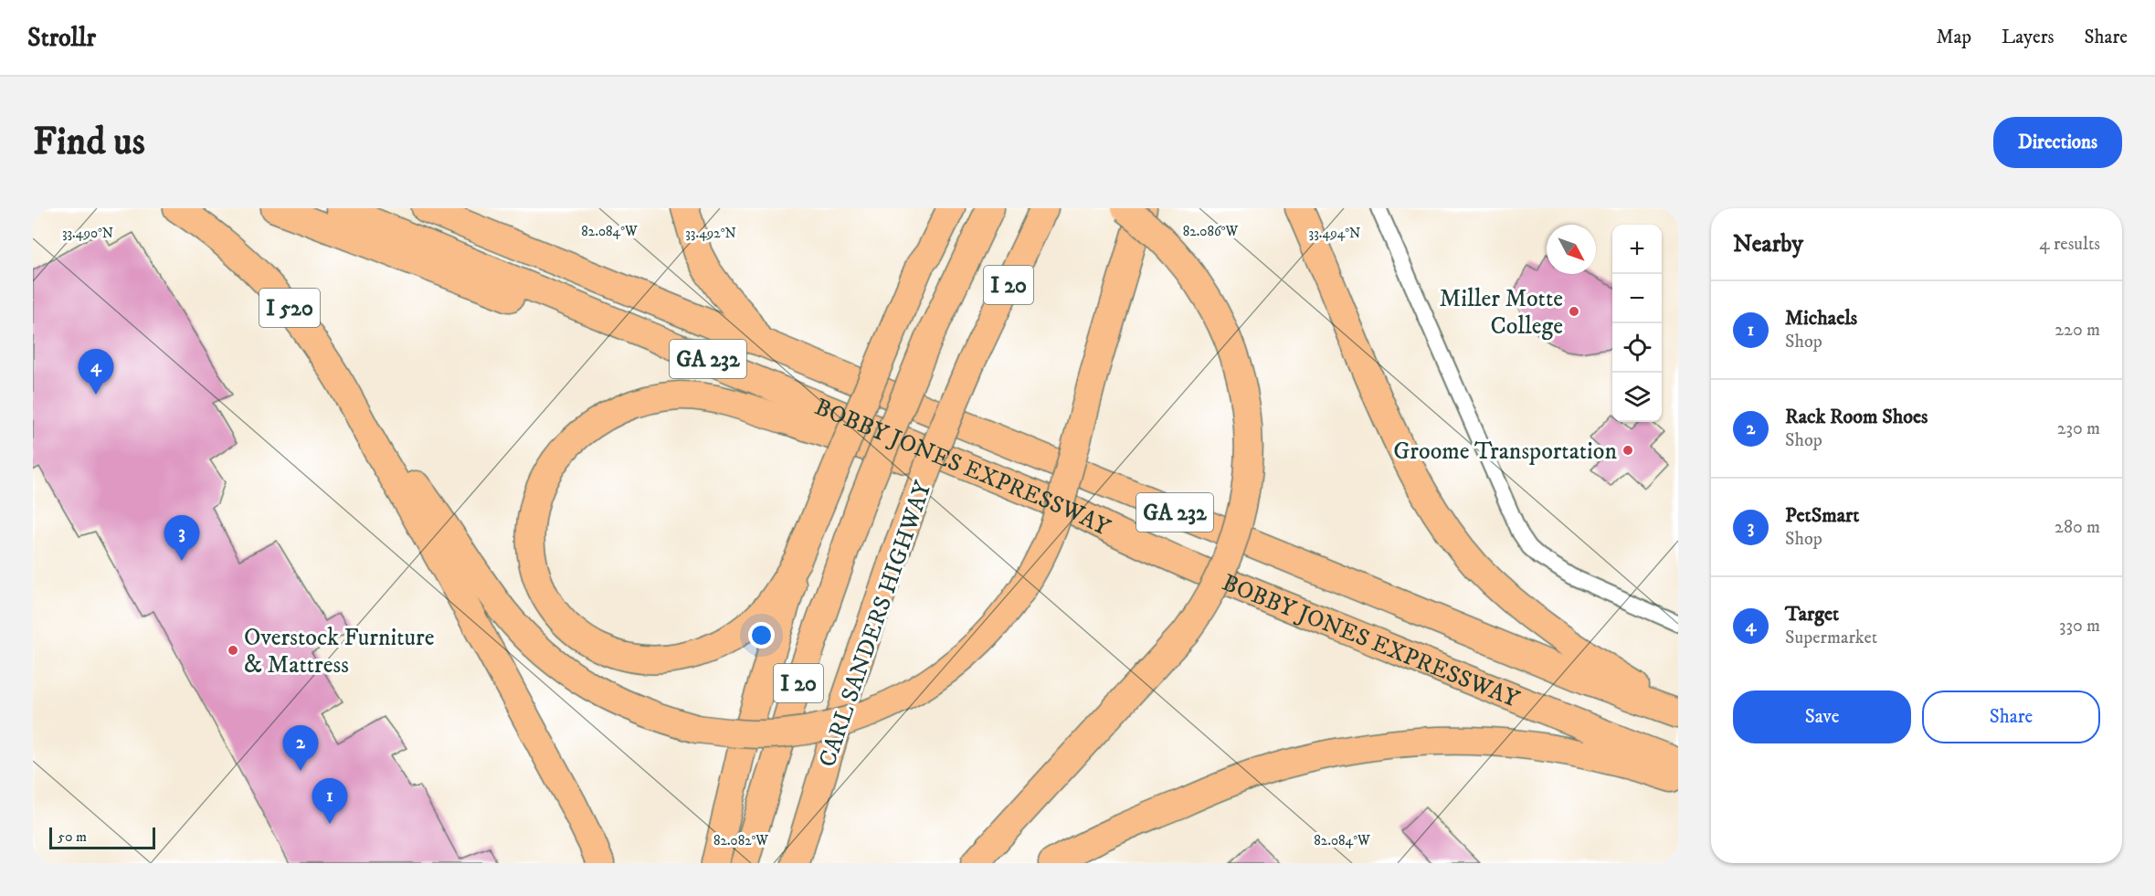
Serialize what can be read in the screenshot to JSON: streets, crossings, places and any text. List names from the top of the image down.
{
  "streets": {
    "highway": [
      "I 20",
      "I 520",
      "GA 232",
      "BOBBY JONES EXPRESSWAY",
      "CARL SANDERS HIGHWAY"
    ]
  },
  "places": ["Miller Motte College", "Groome Transportation", "Overstock Furniture & Mattress"],
  "scale_bar": "50 m",
  "north": "bottom right",
  "page": {
    "header": "Strollr",
    "nav": ["Map", "Layers", "Share"],
    "buttons": [
      "Directions",
      ["Save", "Share"]
    ],
    "title": "Find us",
    "heading": ["Nearby", "4 results"],
    "map_buttons": ["+", "−"],
    "list": [
      {
        "mark": "1",
        "name": "Michaels",
        "note": "Shop",
        "value": "220 m"
      },
      {
        "mark": "2",
        "name": "Rack Room Shoes",
        "note": "Shop",
        "value": "230 m"
      },
      {
        "mark": "3",
        "name": "PetSmart",
        "note": "Shop",
        "value": "280 m"
      },
      {
        "mark": "4",
        "name": "Target",
        "note": "Supermarket",
        "value": "330 m"
      }
    ],
    "pins": [
      "4",
      "3",
      "2",
      "1"
    ],
    "scale": "50 m"
  },
  "coordinates": [
    "82.084°W",
    "82.086°W",
    "33.490°N",
    "33.492°N",
    "33.494°N",
    "82.082°W"
  ]
}
